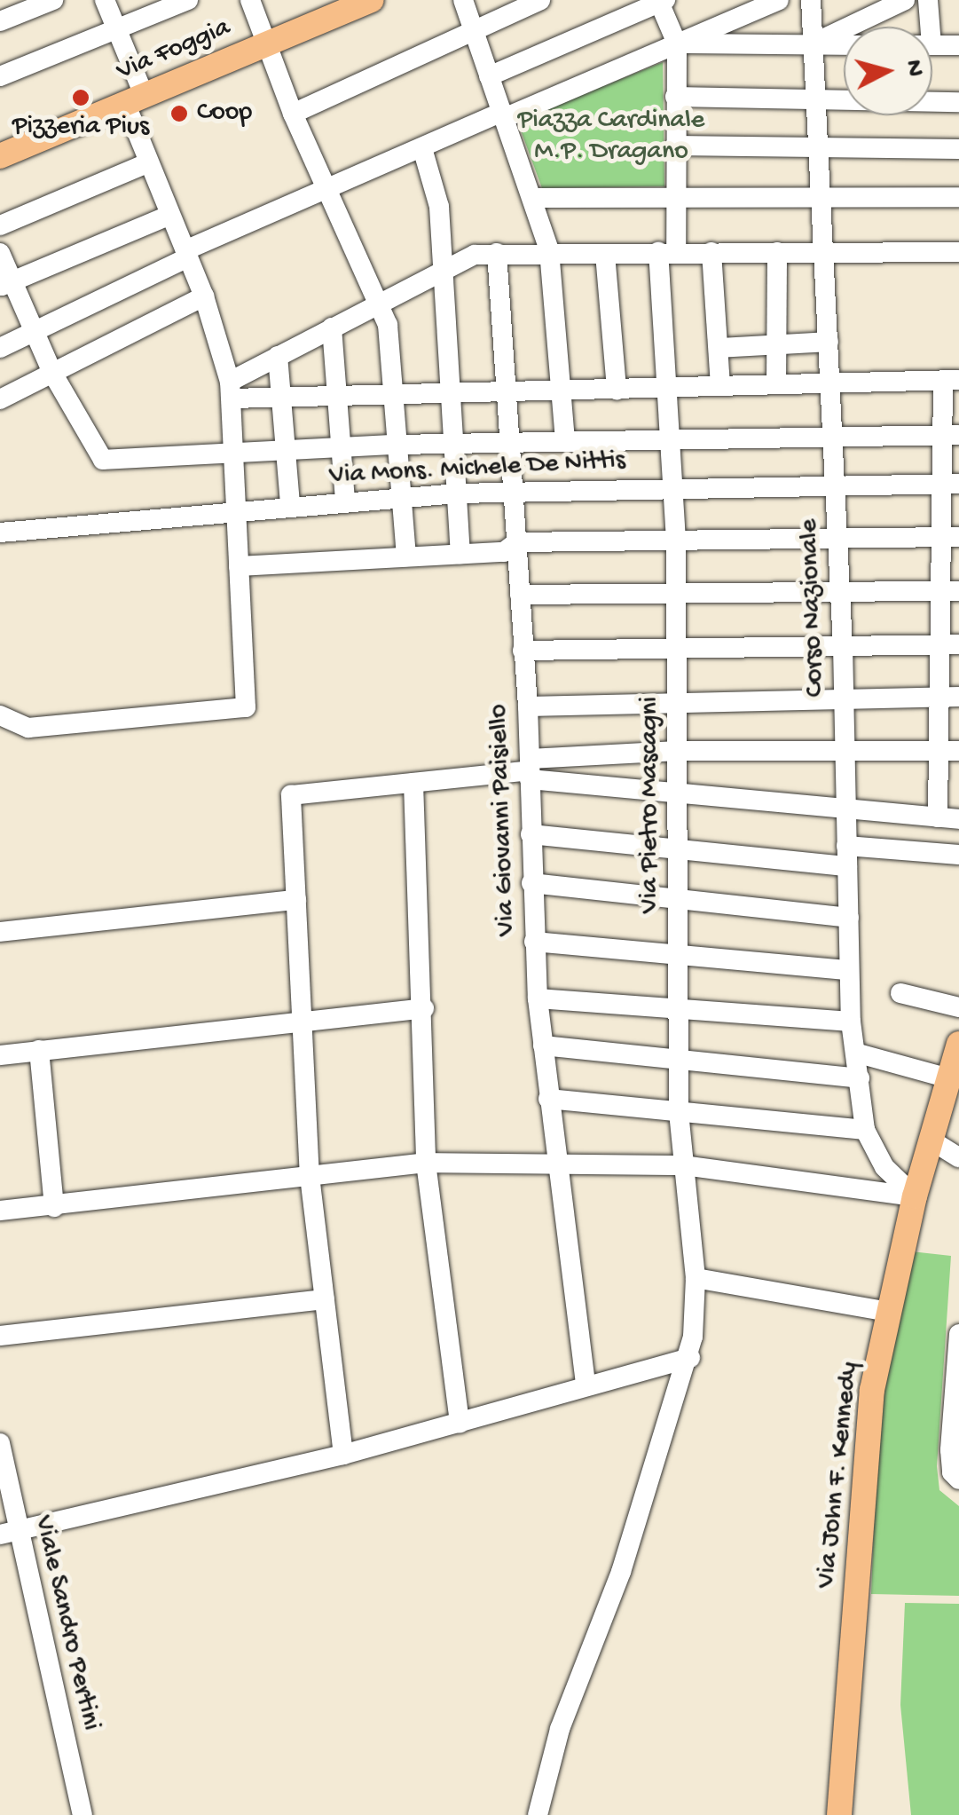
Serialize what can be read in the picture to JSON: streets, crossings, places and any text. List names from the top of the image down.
{
  "streets": {
    "main road": ["Via Foggia", "Via John F. Kennedy"],
    "street": [
      "Via Mons. Michele De Nittis",
      "Corso Nazionale",
      "Via Pietro Mascagni",
      "Via Giovanni Paisiello",
      "Viale Sandro Pertini"
    ]
  },
  "crossings": [
    ["Via Mons. Michele De Nittis", "Corso Nazionale"],
    ["Via Mons. Michele De Nittis", "Via Pietro Mascagni"],
    ["Via Mons. Michele De Nittis", "Via Giovanni Paisiello"],
    ["Corso Nazionale", "Via John F. Kennedy"]
  ],
  "parks": ["Piazza Cardinale M.P. Dragano"],
  "places": ["Pizzeria Pius", "Coop"],
  "north": "right"
}
